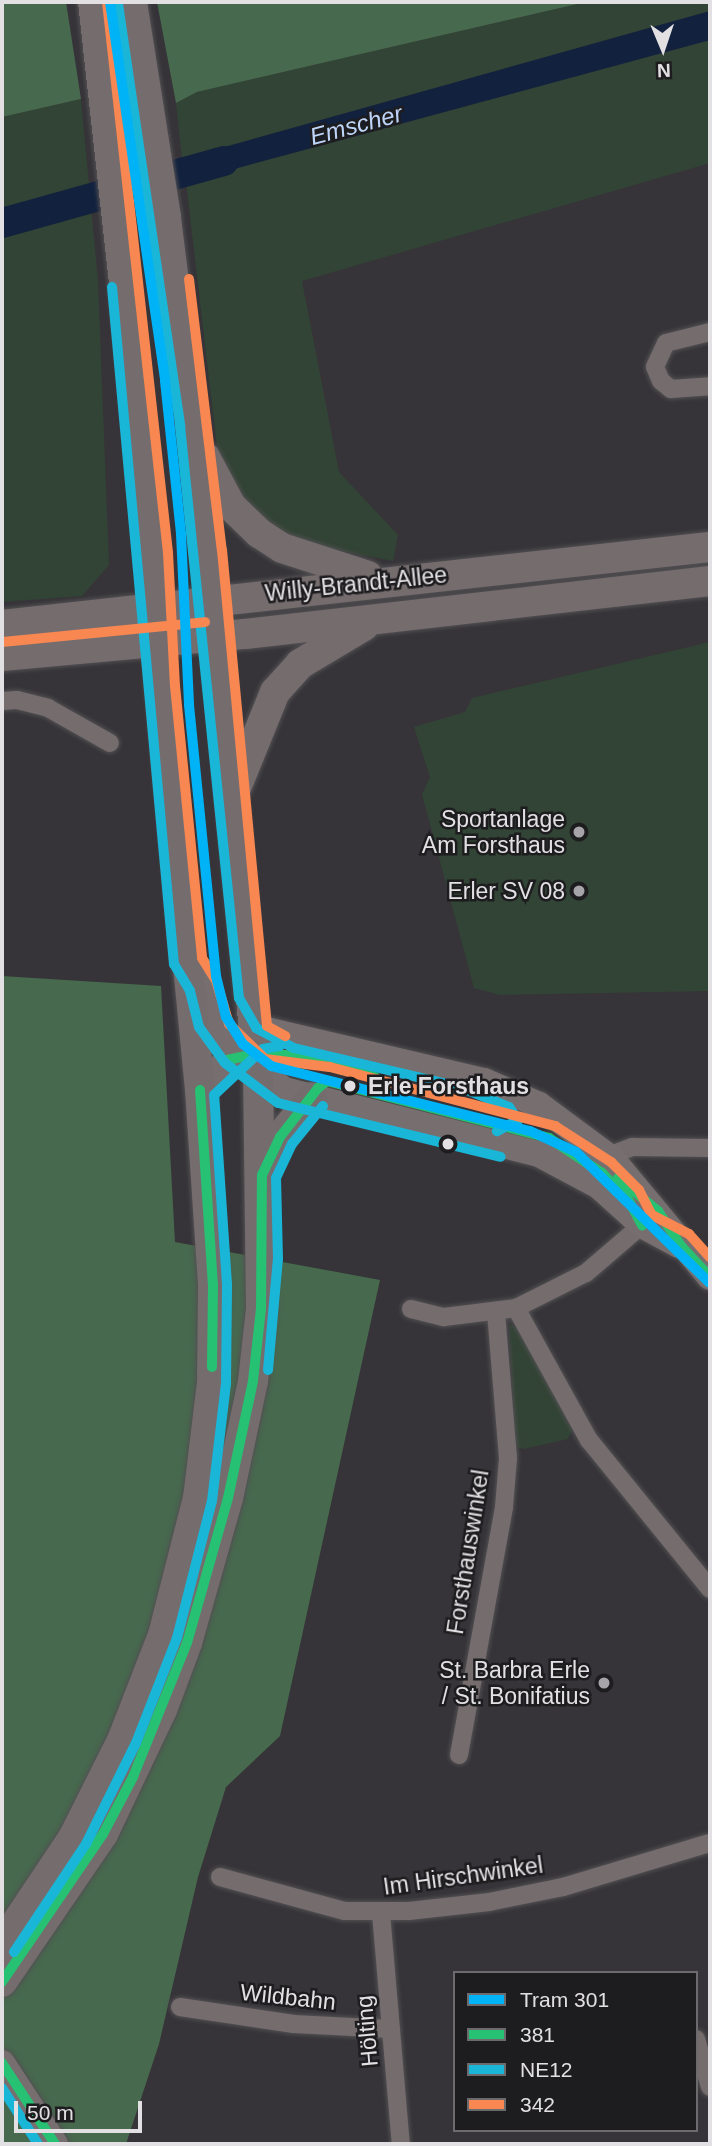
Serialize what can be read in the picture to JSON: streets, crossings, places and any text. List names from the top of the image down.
{
  "streets": {
    "main road": ["Willy-Brandt-Allee"],
    "street": [
      "Forsthauswinkel",
      "Im Hirschwinkel",
      "Wildbahn",
      "Hölting"
    ]
  },
  "crossings": [
    ["Im Hirschwinkel", "Hölting"],
    ["Wildbahn", "Hölting"]
  ],
  "water": ["Emscher"],
  "places": [
    "Sportanlage Am Forsthaus",
    "Erler SV 08",
    "Erle Forsthaus",
    "St. Barbra Erle / St. Bonifatius"
  ],
  "lines": [
    "tram line 301",
    "transit line 342",
    "transit line NE12",
    "transit line 381"
  ],
  "legend": [
    "Tram 301",
    "381",
    "NE12",
    "342"
  ],
  "scale_bar": "50 m",
  "north": "bottom"
}
